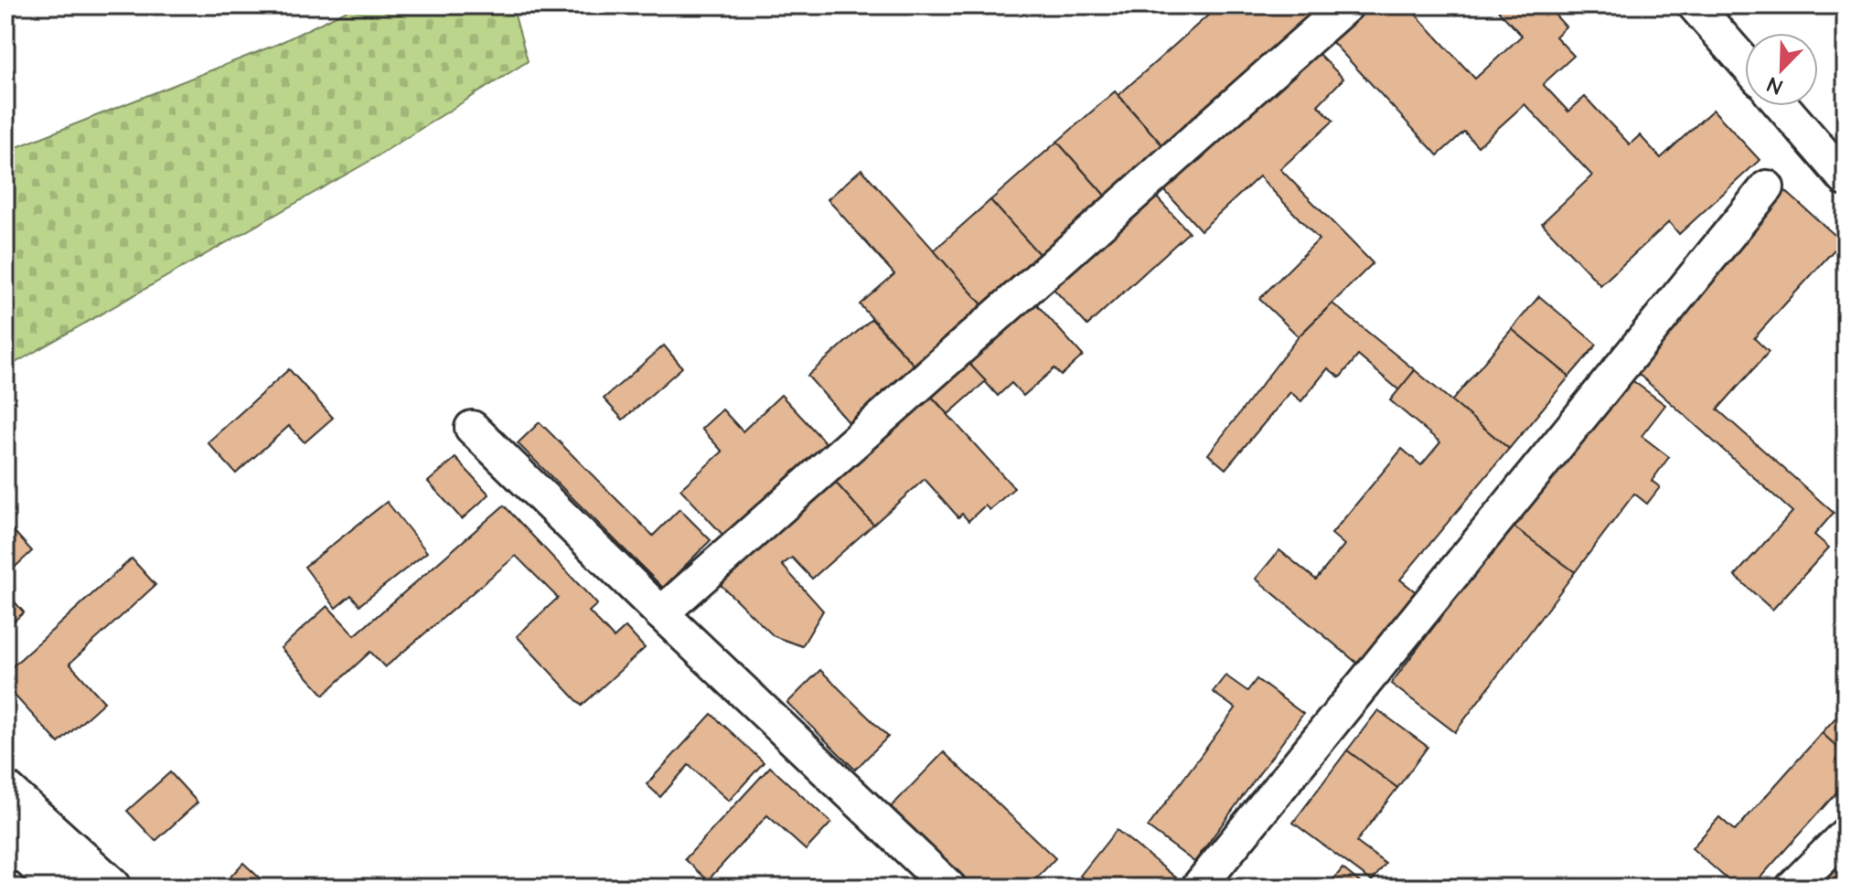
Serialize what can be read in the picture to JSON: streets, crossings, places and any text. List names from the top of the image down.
{
  "north": "bottom left"
}
